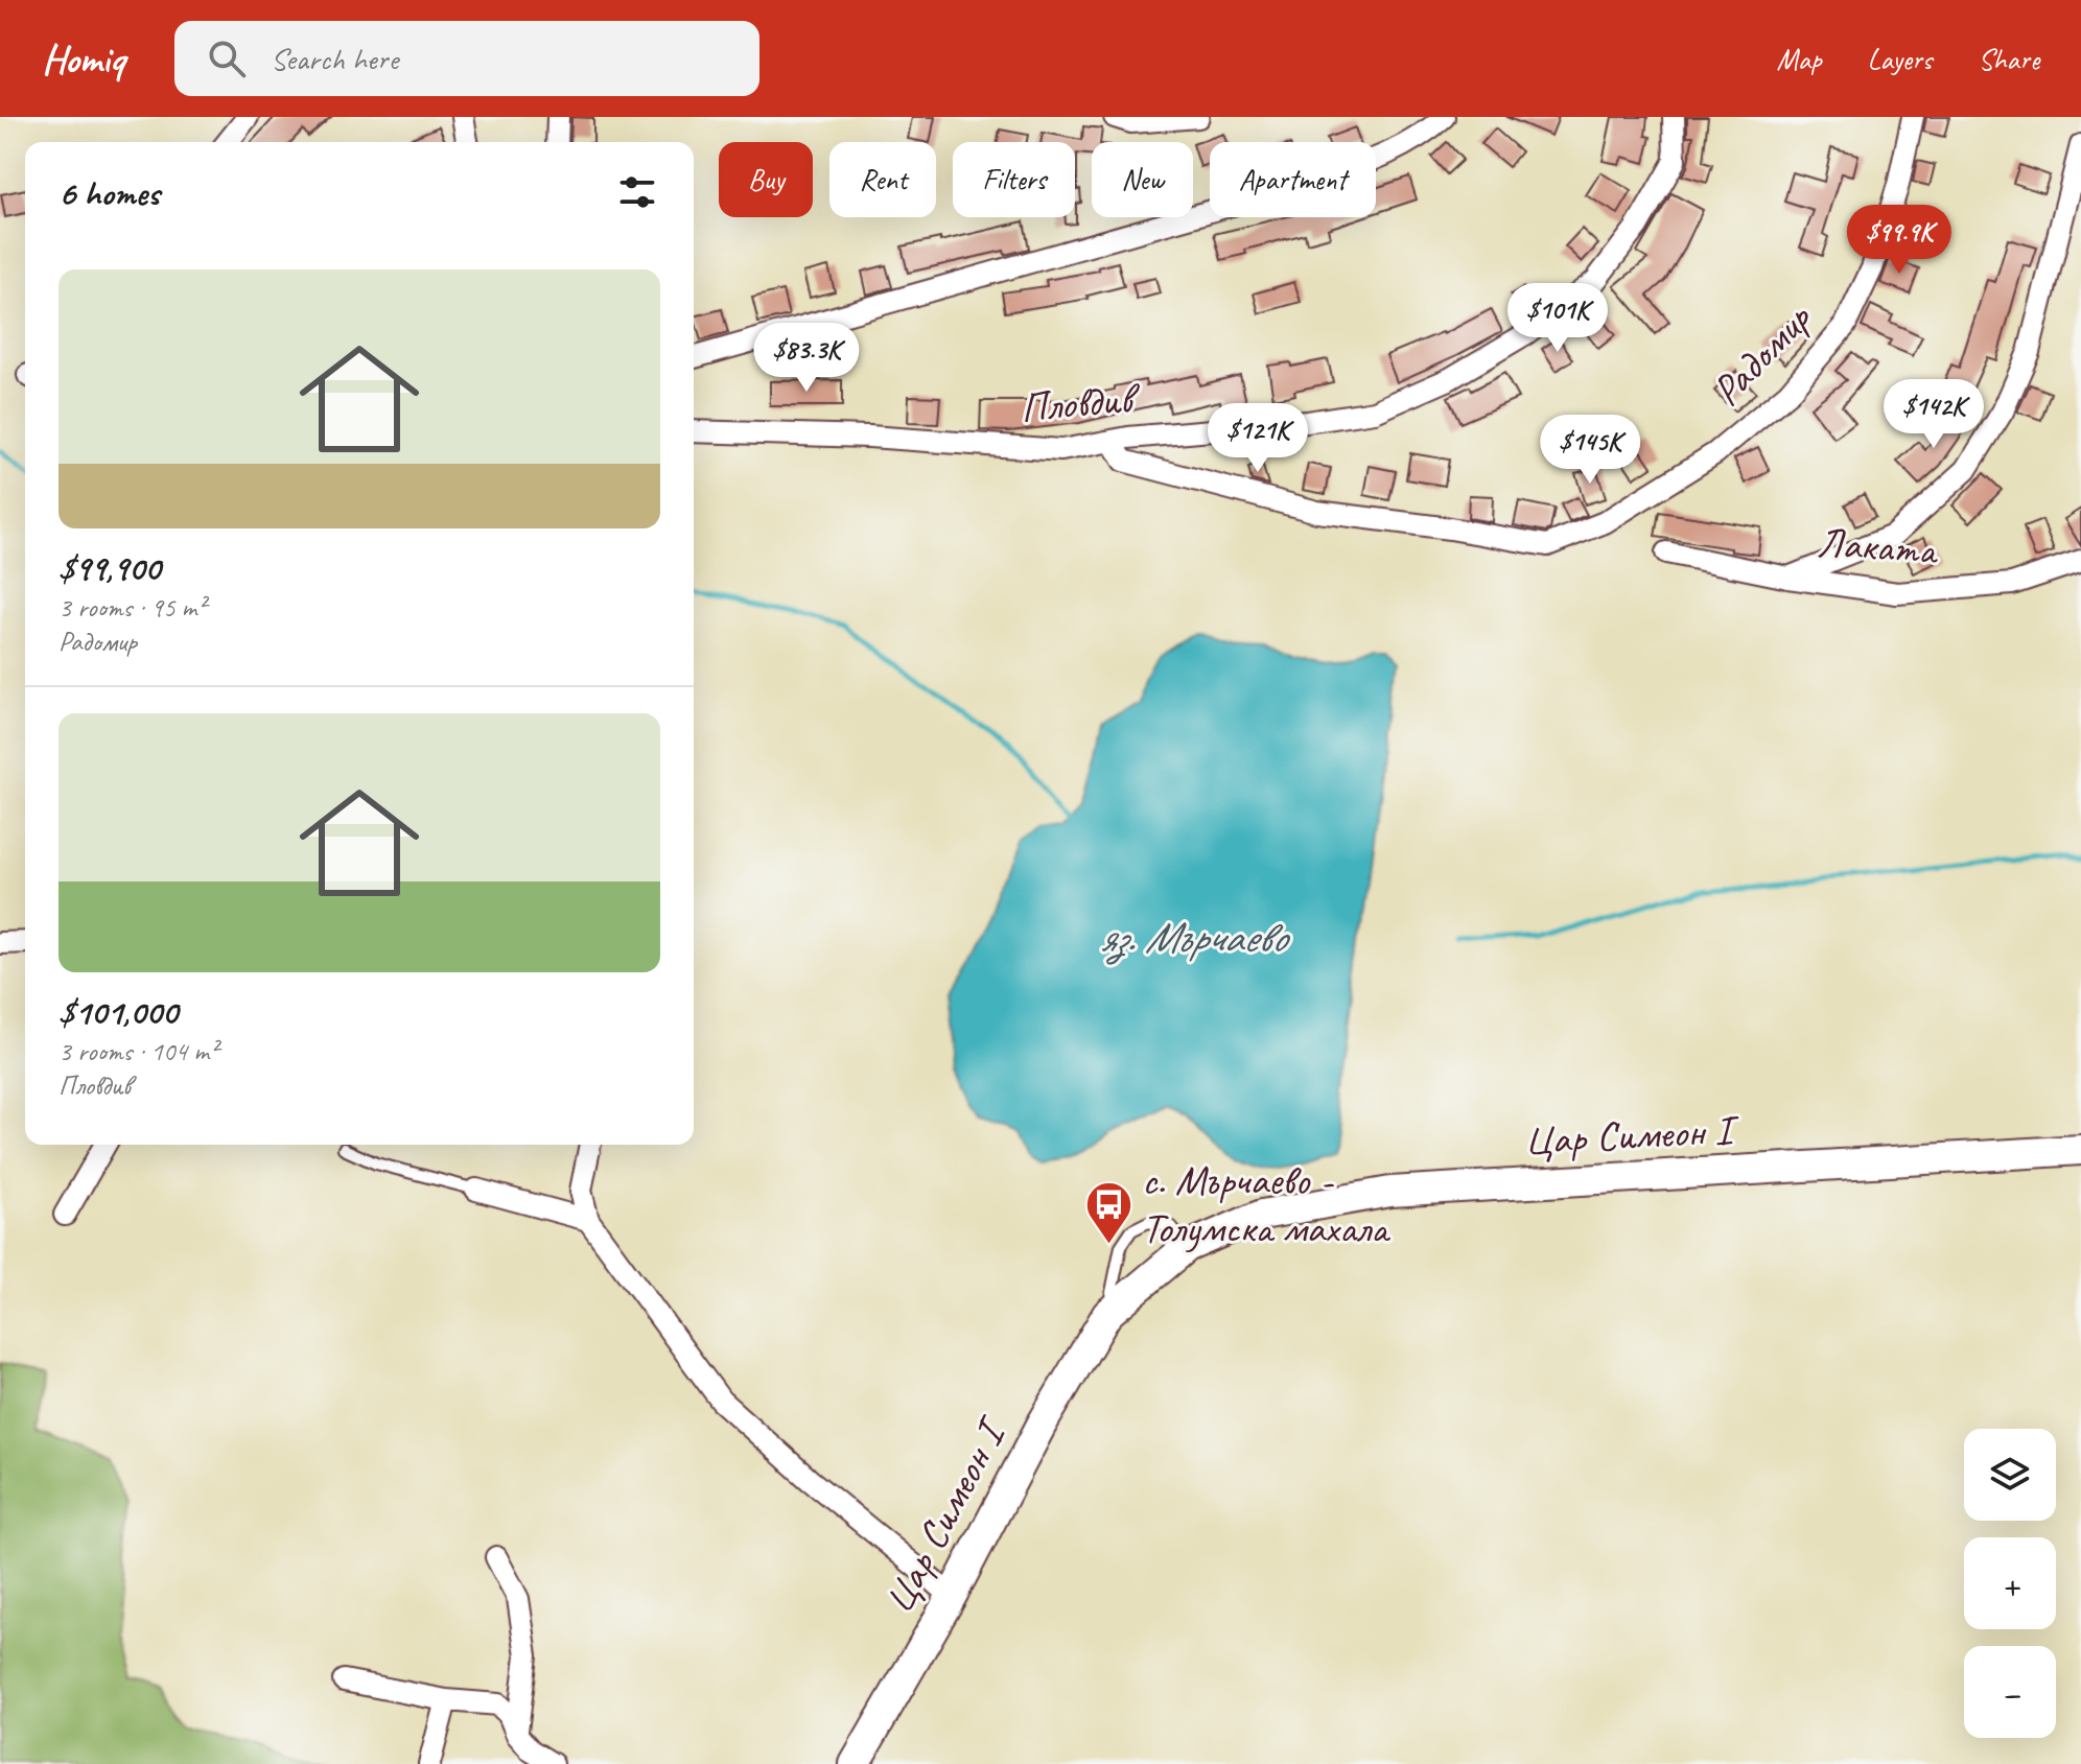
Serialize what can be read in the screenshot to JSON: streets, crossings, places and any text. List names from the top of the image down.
{
  "streets": {
    "street": [
      "Радомир",
      "Пловдив",
      "Лаката",
      "Цар Симеон I"
    ]
  },
  "crossings": [
    ["Радомир", "Пловдив"]
  ],
  "water": ["яз. Мърчаево"],
  "places": {
    "bus stop": ["с. Мърчаево - Толумска махала"]
  },
  "page": {
    "header": "Homiq",
    "search": "Search here",
    "nav": ["Map", "Layers", "Share"],
    "chip": [
      "Buy",
      "Rent",
      "Filters",
      "New",
      "Apartment"
    ],
    "heading": "6 homes",
    "price": [
      "$99.9K",
      "$101K",
      "$83.3K",
      "$142K",
      "$121K",
      "$145K"
    ],
    "list": [
      {
        "name": "$99,900",
        "note": "3 rooms · 95 m² · Радомир"
      },
      {
        "name": "$101,000",
        "note": "3 rooms · 104 m² · Пловдив"
      }
    ],
    "map_buttons": ["+", "−"]
  }
}
